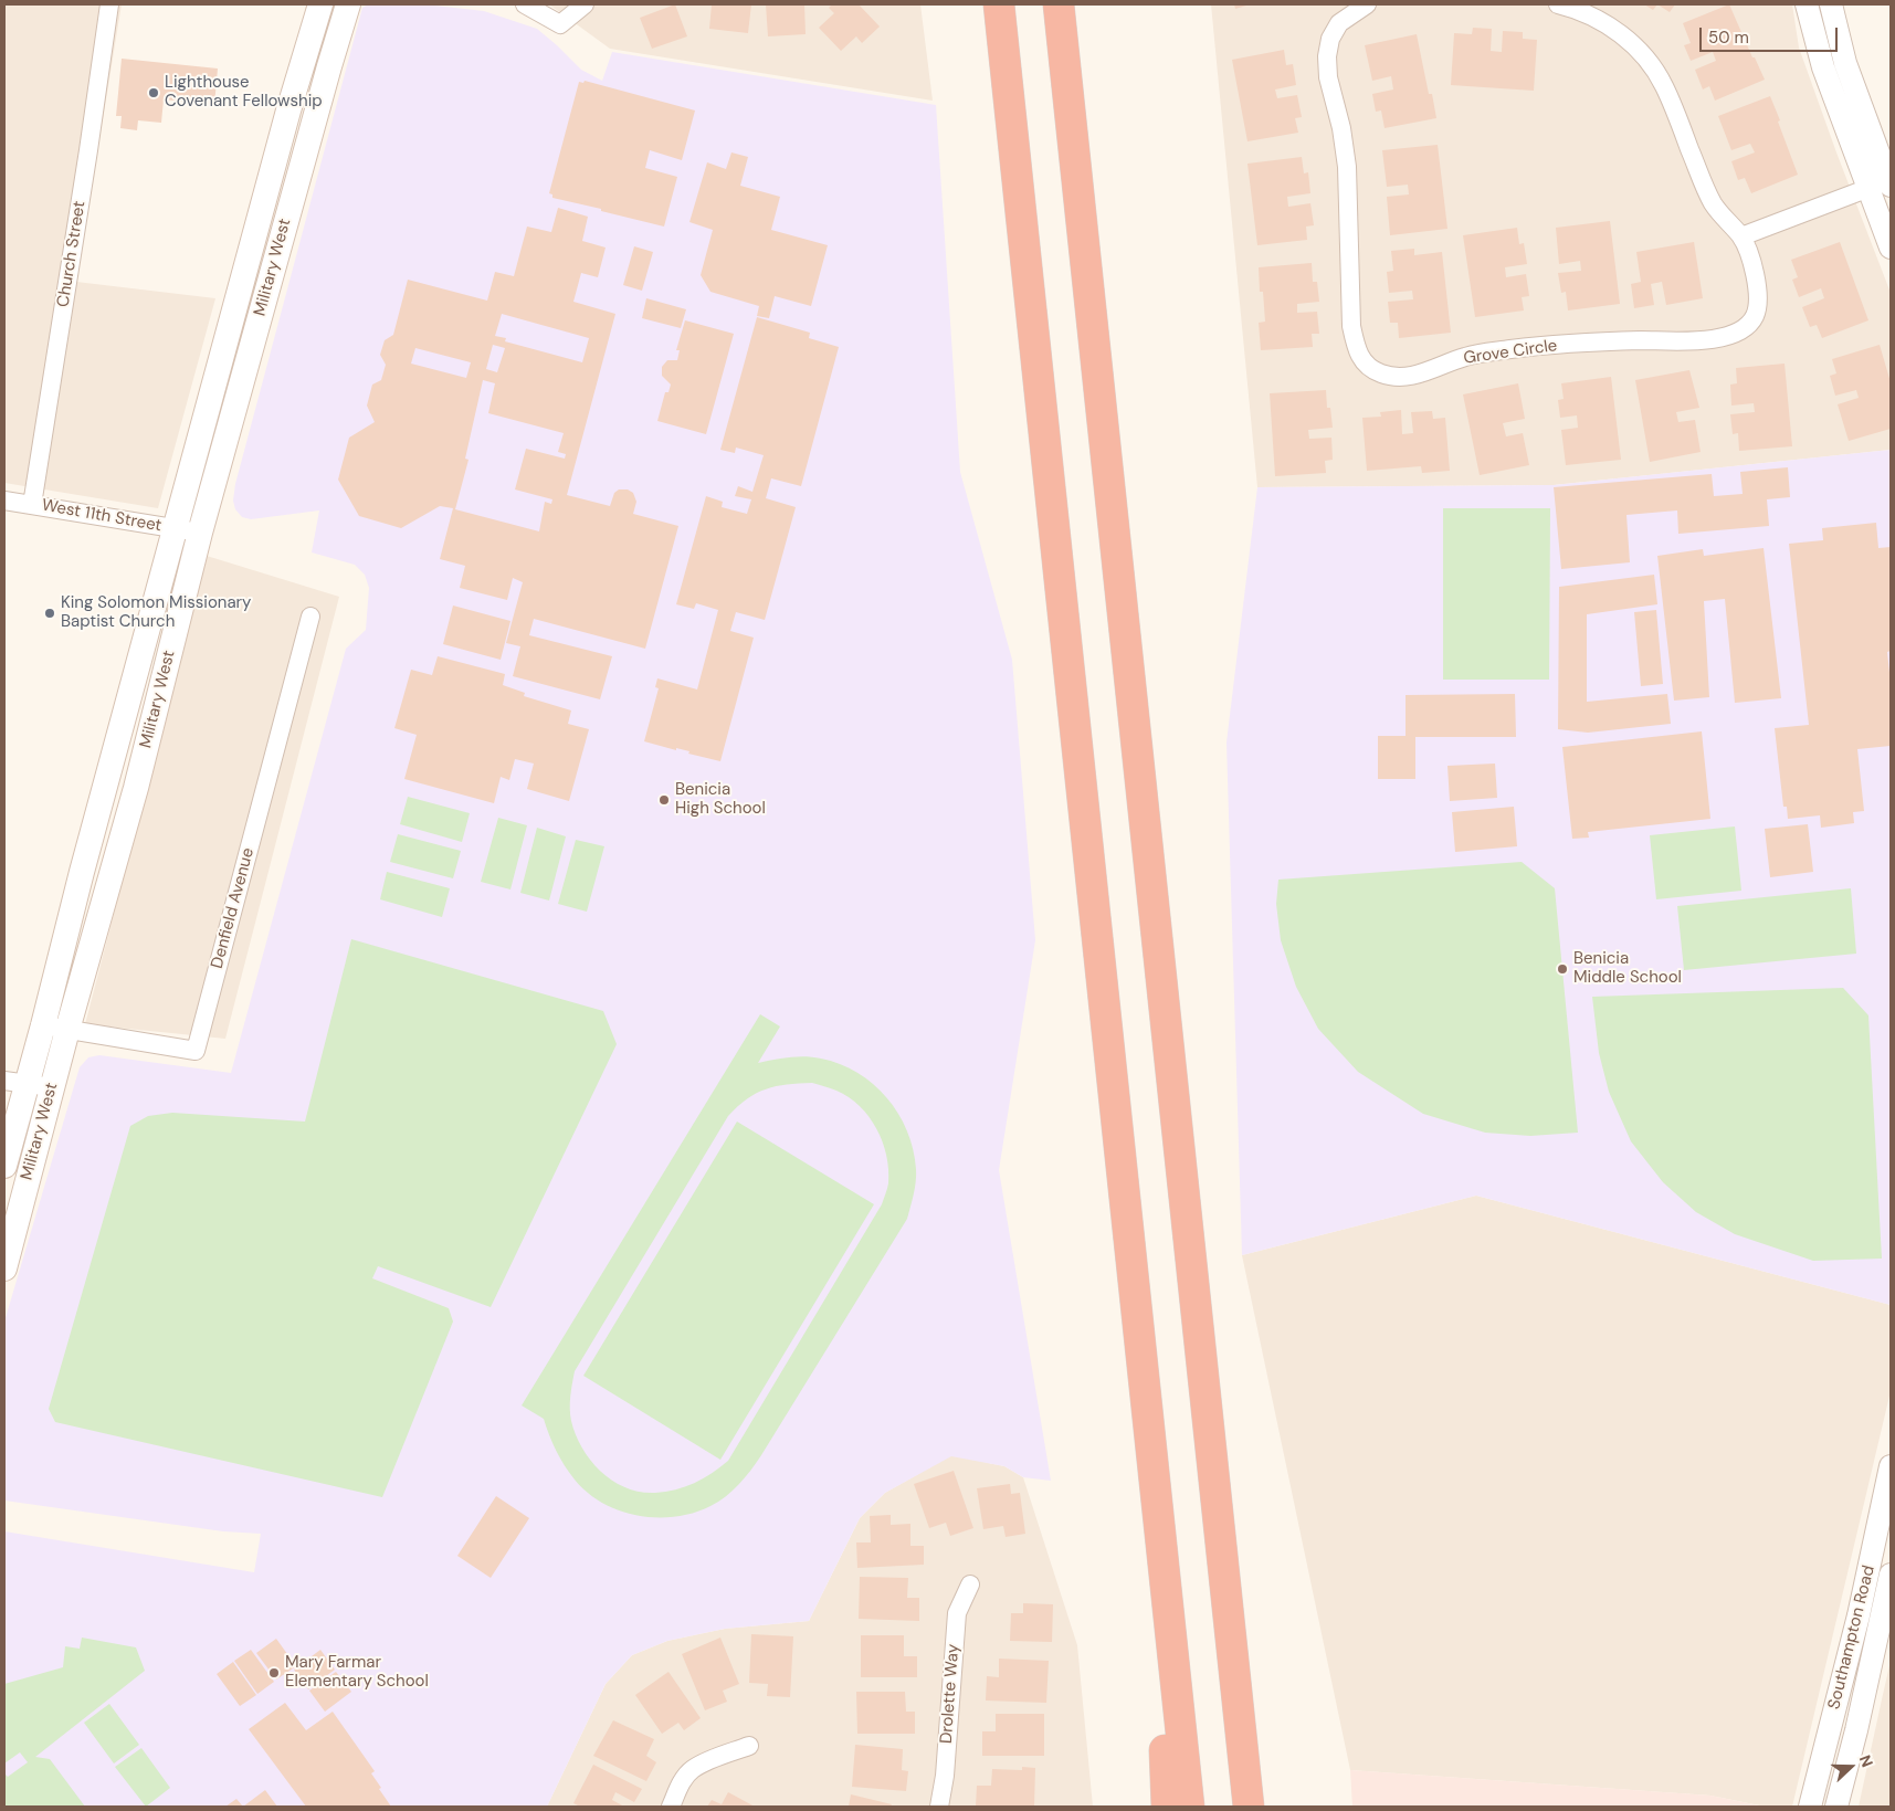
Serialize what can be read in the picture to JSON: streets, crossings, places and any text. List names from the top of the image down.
{
  "streets": {
    "main road": ["Military West"],
    "street": [
      "Church Street",
      "Grove Circle",
      "West 11th Street",
      "Denfield Avenue",
      "Southampton Road",
      "Drolette Way"
    ]
  },
  "crossings": [
    ["Church Street", "West 11th Street"],
    ["Military West", "West 11th Street"],
    ["Military West", "Denfield Avenue"]
  ],
  "places": [
    "Lighthouse Covenant Fellowship",
    "King Solomon Missionary Baptist Church",
    "Benicia High School",
    "Benicia Middle School",
    "Mary Farmar Elementary School"
  ],
  "scale_bar": "50 m",
  "north": "right"
}
